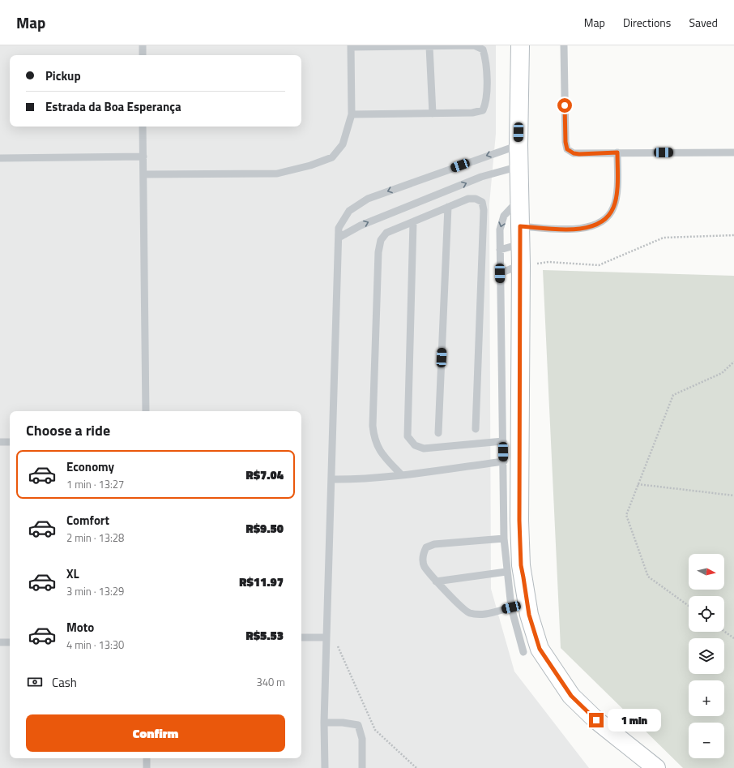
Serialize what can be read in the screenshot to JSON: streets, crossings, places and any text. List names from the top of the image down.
{
  "north": "right",
  "page": {
    "header": "Map",
    "nav": ["Map", "Directions", "Saved"],
    "banner": ["Pickup", "Estrada da Boa Esperança"],
    "heading": "Choose a ride",
    "list": [
      {
        "name": "Economy",
        "note": "1 min · 13:27",
        "value": "R$7.04"
      },
      {
        "name": "Comfort",
        "note": "2 min · 13:28",
        "value": "R$9.50"
      },
      {
        "name": "XL",
        "note": "3 min · 13:29",
        "value": "R$11.97"
      },
      {
        "name": "Moto",
        "note": "4 min · 13:30",
        "value": "R$5.53"
      }
    ],
    "map_buttons": ["+", "−"],
    "pay": ["Cash", "340 m"],
    "buttons": "Confirm",
    "bubble": "1 min"
  }
}
